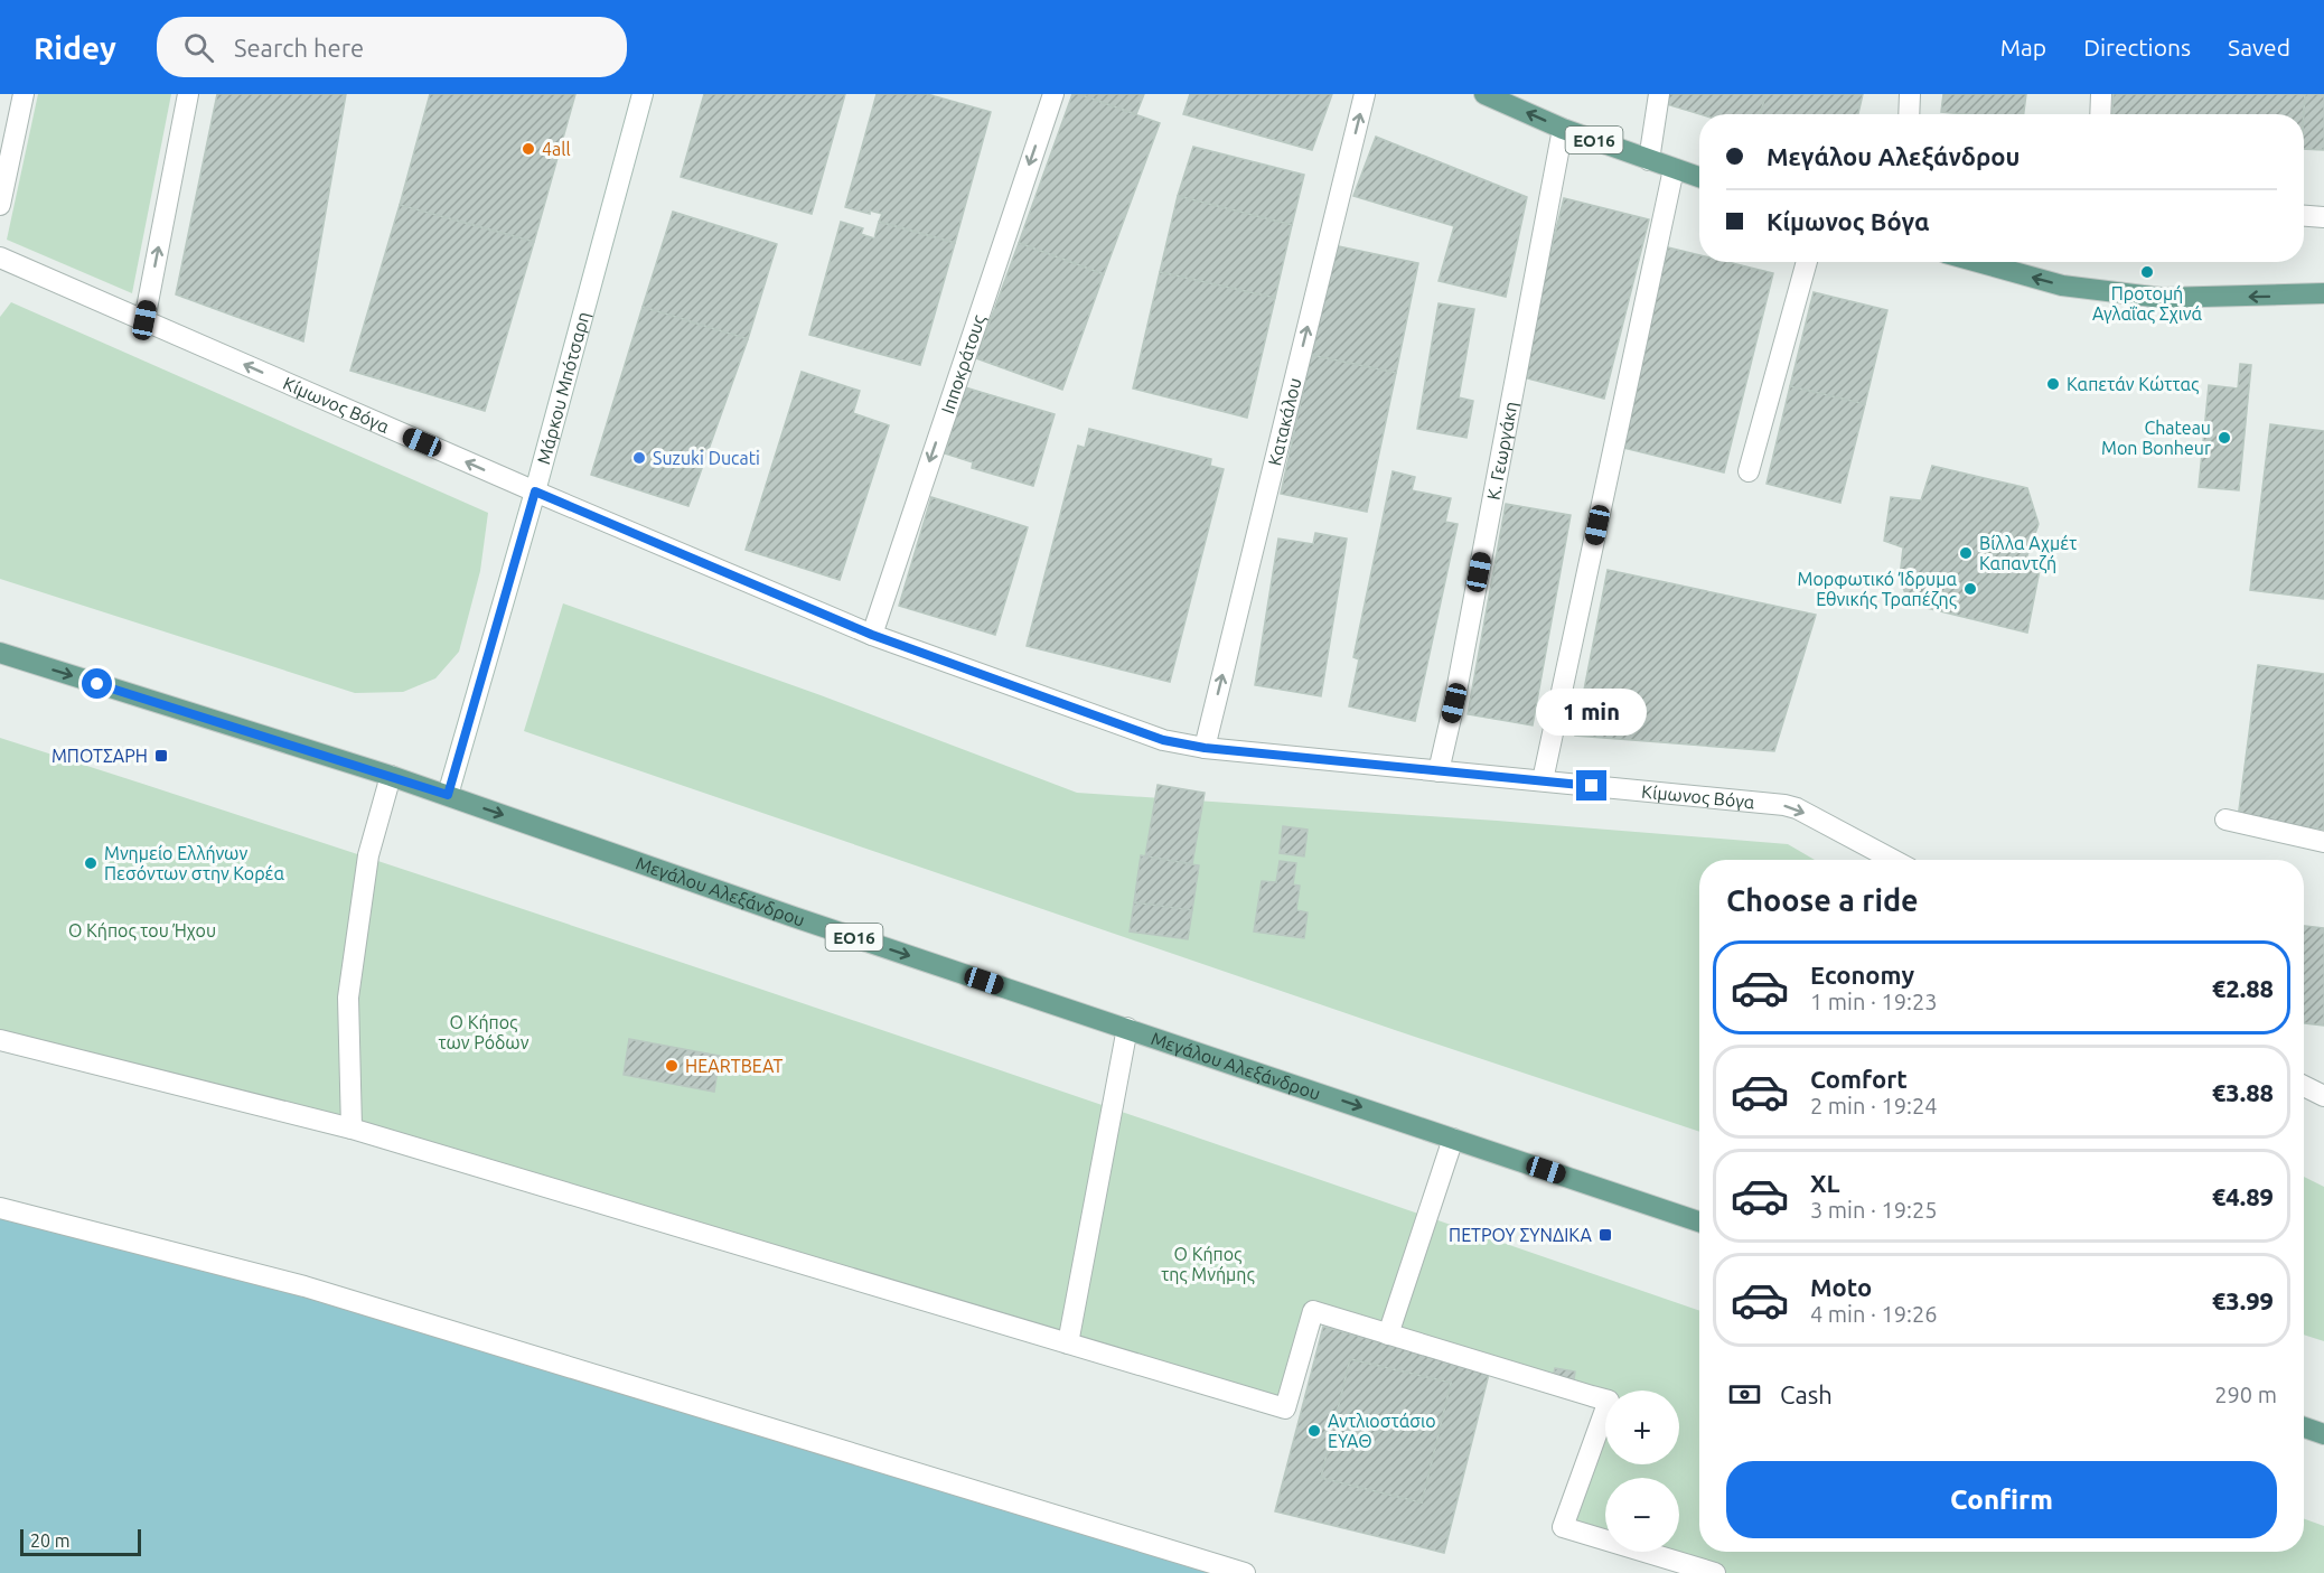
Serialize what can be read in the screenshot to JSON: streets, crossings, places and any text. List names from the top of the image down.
{
  "streets": {
    "main road": ["ΕΟ16", "Μεγάλου Αλεξάνδρου"],
    "street": [
      "Ιπποκράτους",
      "Μάρκου Μπότσαρη",
      "Κίμωνος Βόγα",
      "Κατακάλου",
      "Κ. Γεωργάκη"
    ]
  },
  "crossings": [
    ["ΕΟ16", "Κ. Γεωργάκη"],
    ["Ιπποκράτους", "Κίμωνος Βόγα"],
    ["Μάρκου Μπότσαρη", "Κίμωνος Βόγα"],
    ["Μάρκου Μπότσαρη", "Μεγάλου Αλεξάνδρου"],
    ["Κίμωνος Βόγα", "Κατακάλου"],
    ["Κίμωνος Βόγα", "Κ. Γεωργάκη"]
  ],
  "one_way": ["Ιπποκράτους", "Κατακάλου", "Μεγάλου Αλεξάνδρου"],
  "parks": ["Ο Κήπος του Ήχου", "Ο Κήπος των Ρόδων", "Ο Κήπος της Μνήμης"],
  "places": {
    "other": [
      "4all",
      "Προτομή Αγλαΐας Σχινά",
      "Καπετάν Κώττας",
      "Chateau Mon Bonheur",
      "Suzuki Ducati",
      "Βίλλα Αχμέτ Καπαντζή",
      "Μορφωτικό Ίδρυμα Εθνικής Τραπέζης",
      "Μνημείο Ελλήνων Πεσόντων στην Κορέα",
      "HEARTBEAT",
      "Αντλιοστάσιο ΕΥΑΘ"
    ],
    "transit": ["ΜΠΟΤΣΑΡΗ", "ΠΕΤΡΟΥ ΣΥΝΔΙΚΑ"]
  },
  "scale_bar": "20 m",
  "page": {
    "header": "Ridey",
    "search": "Search here",
    "nav": ["Map", "Directions", "Saved"],
    "banner": ["Μεγάλου Αλεξάνδρου", "Κίμωνος Βόγα"],
    "bubble": "1 min",
    "heading": "Choose a ride",
    "list": [
      {
        "name": "Economy",
        "note": "1 min · 19:23",
        "value": "€2.88"
      },
      {
        "name": "Comfort",
        "note": "2 min · 19:24",
        "value": "€3.88"
      },
      {
        "name": "XL",
        "note": "3 min · 19:25",
        "value": "€4.89"
      },
      {
        "name": "Moto",
        "note": "4 min · 19:26",
        "value": "€3.99"
      }
    ],
    "pay": ["Cash", "290 m"],
    "map_buttons": ["+", "−"],
    "buttons": "Confirm",
    "scale": "20 m"
  }
}
